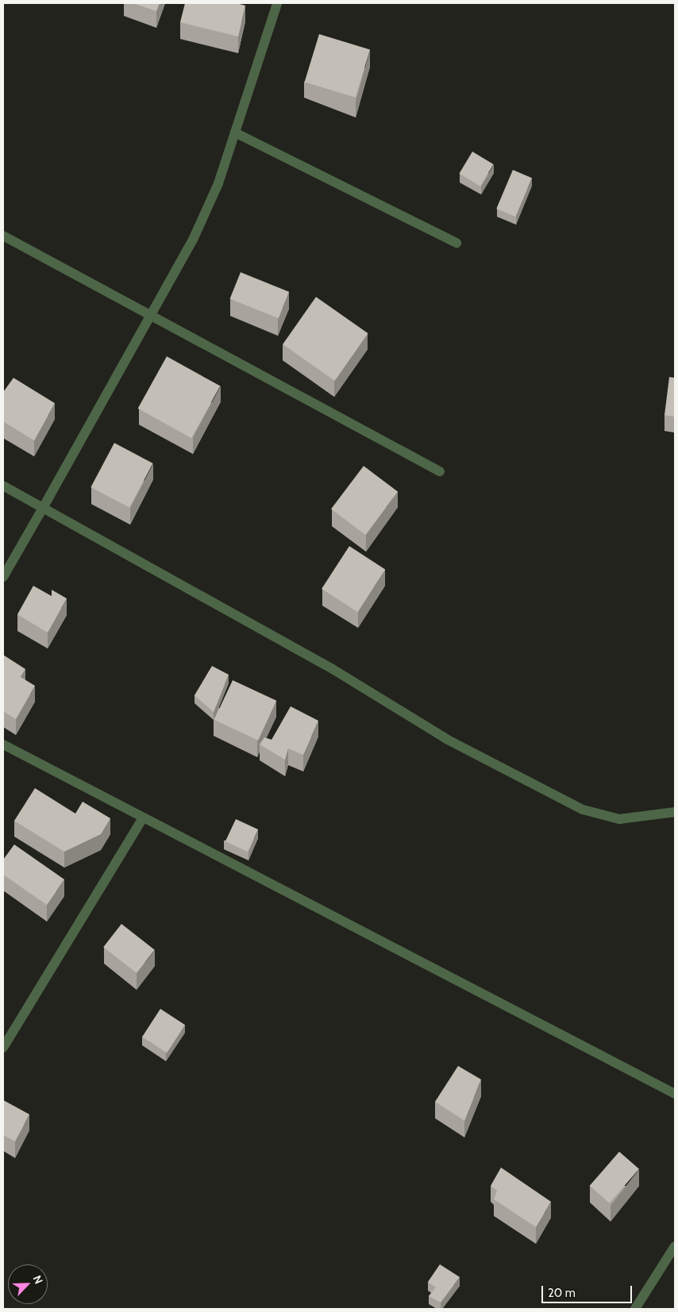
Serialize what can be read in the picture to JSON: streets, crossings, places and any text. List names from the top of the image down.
{
  "scale_bar": "20 m",
  "north": "top right"
}
